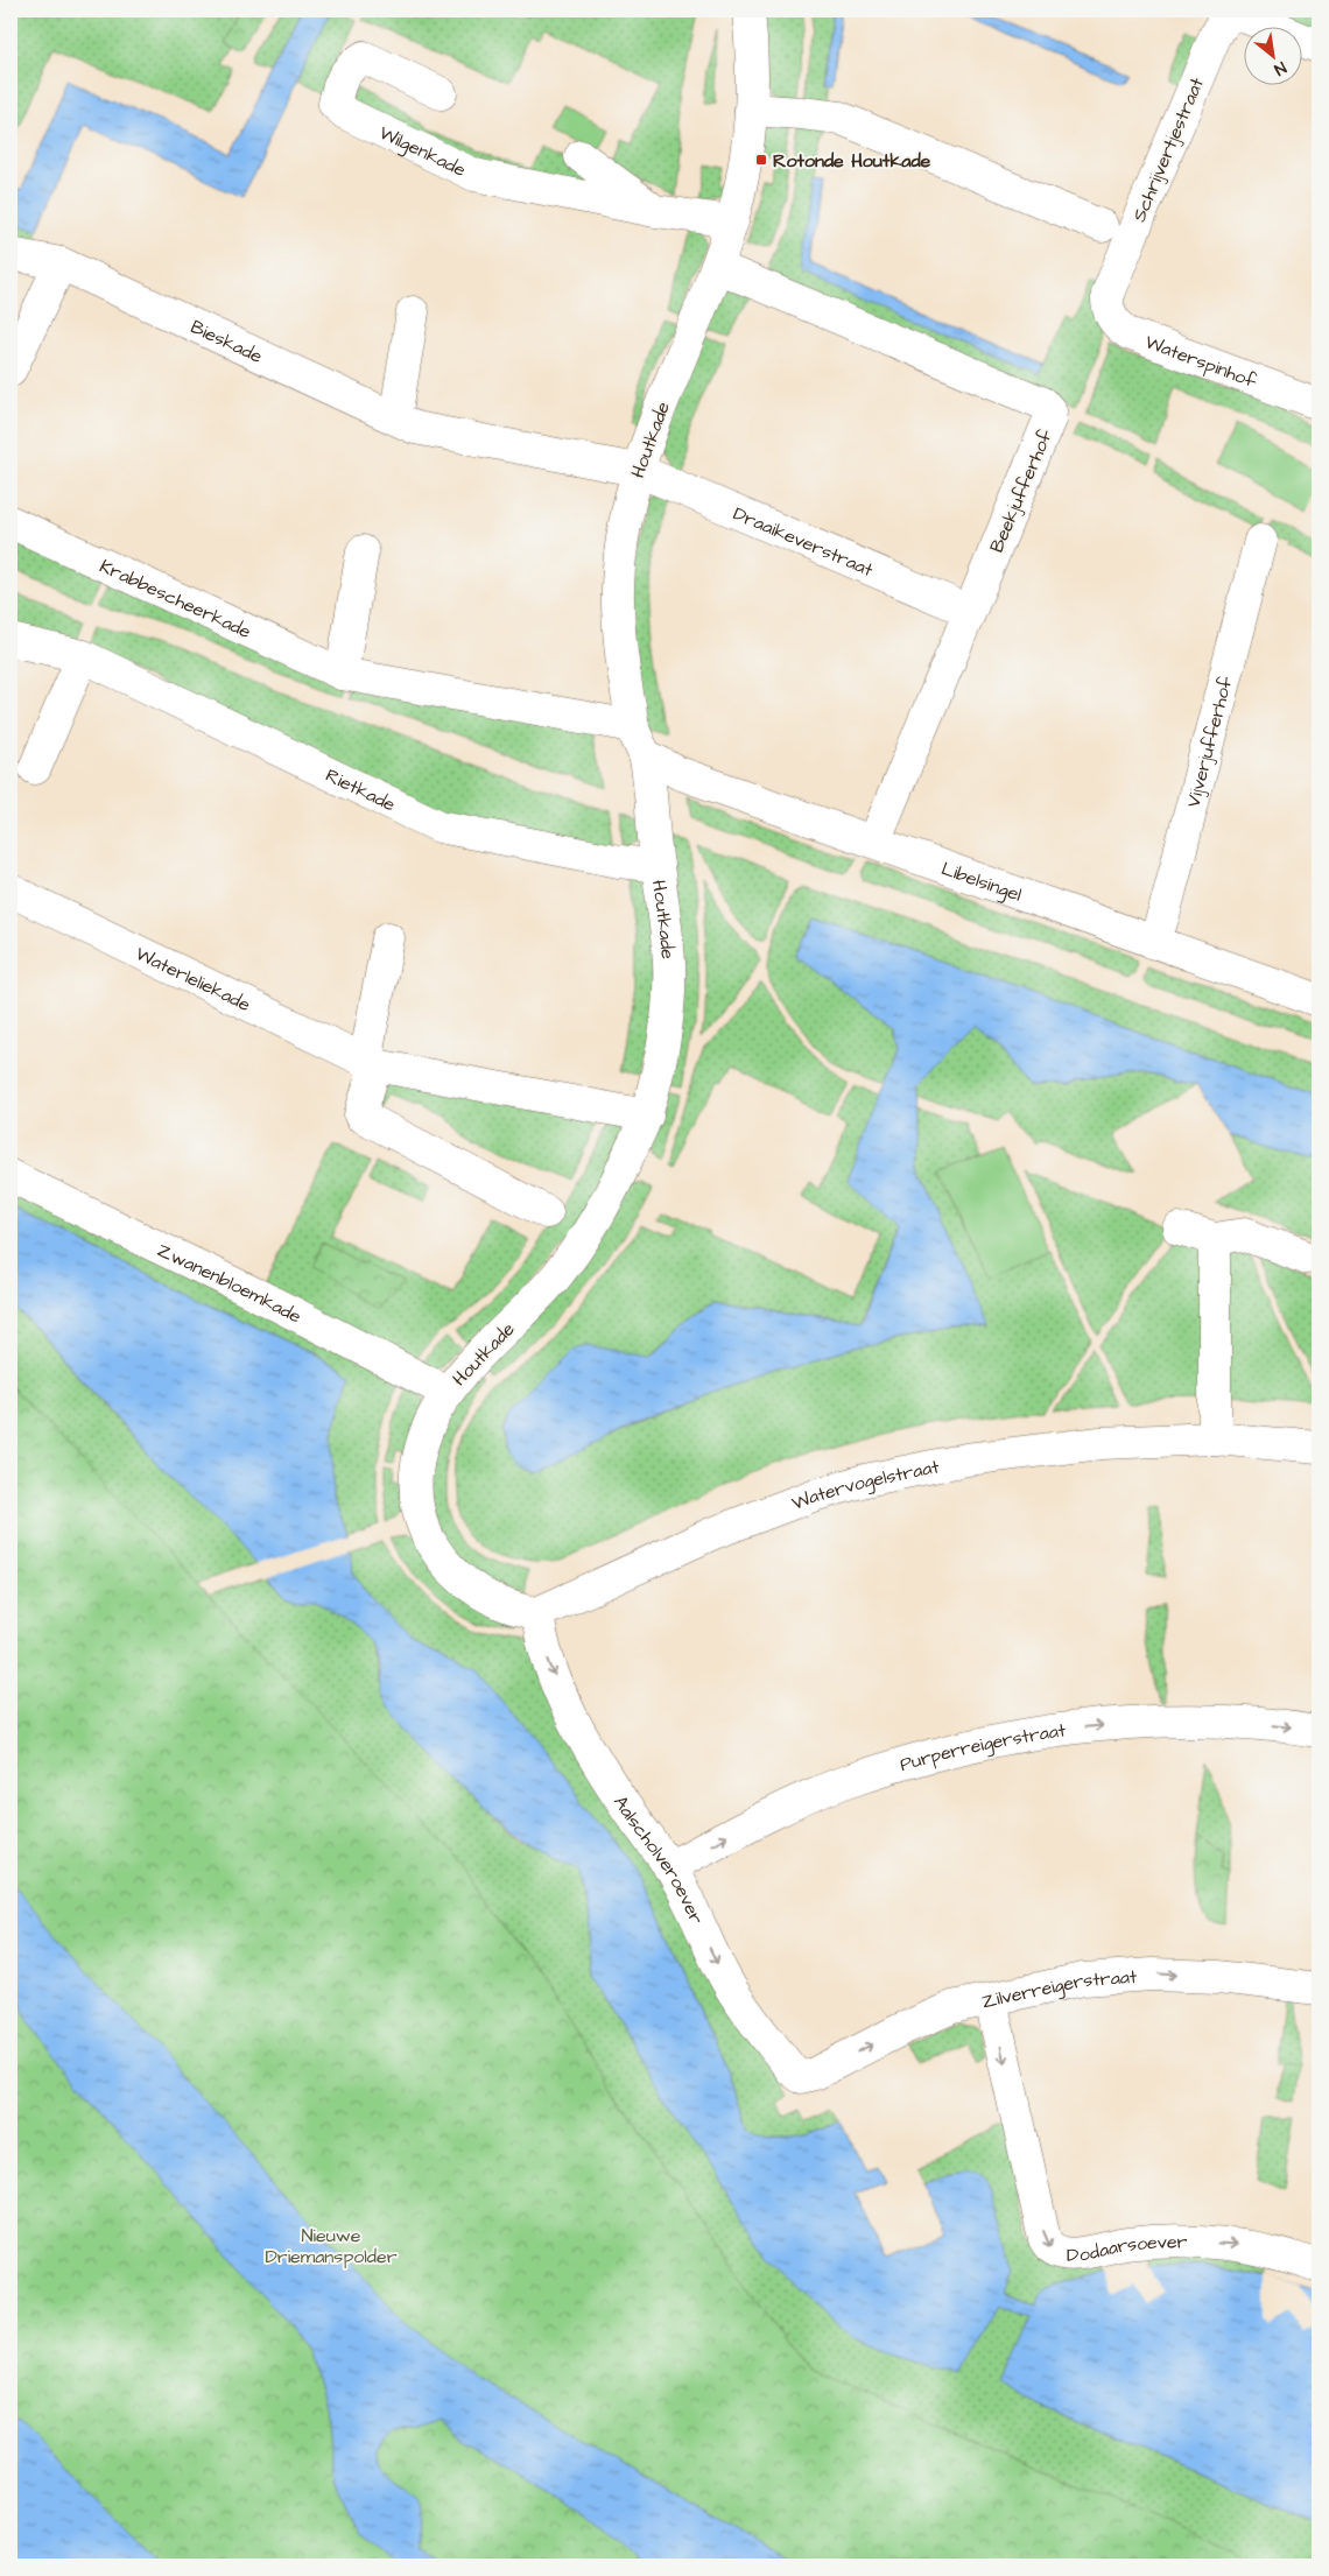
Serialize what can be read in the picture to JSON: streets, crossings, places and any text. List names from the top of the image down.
{
  "streets": {
    "street": [
      "Wilgenkade",
      "Schrijvertjestraat",
      "Bieskade",
      "Waterspinhof",
      "Houtkade",
      "Beekjufferhof",
      "Draaikeverstraat",
      "Krabbescheerkade",
      "Vijverjufferhof",
      "Rietkade",
      "Libelsingel",
      "Waterleliekade",
      "Zwanenbloemkade",
      "Watervogelstraat",
      "Purperreigerstraat",
      "Aalscholveroever",
      "Zilverreigerstraat",
      "Dodaarsoever"
    ]
  },
  "crossings": [
    ["Wilgenkade", "Houtkade"],
    ["Schrijvertjestraat", "Waterspinhof"],
    ["Bieskade", "Houtkade"],
    ["Bieskade", "Draaikeverstraat"],
    ["Houtkade", "Beekjufferhof"],
    ["Houtkade", "Draaikeverstraat"],
    ["Houtkade", "Krabbescheerkade"],
    ["Houtkade", "Rietkade"],
    ["Houtkade", "Libelsingel"],
    ["Houtkade", "Waterleliekade"],
    ["Houtkade", "Zwanenbloemkade"],
    ["Houtkade", "Watervogelstraat"],
    ["Houtkade", "Aalscholveroever"],
    ["Beekjufferhof", "Draaikeverstraat"],
    ["Beekjufferhof", "Libelsingel"],
    ["Krabbescheerkade", "Libelsingel"],
    ["Vijverjufferhof", "Libelsingel"],
    ["Watervogelstraat", "Aalscholveroever"],
    ["Purperreigerstraat", "Aalscholveroever"],
    ["Aalscholveroever", "Zilverreigerstraat"],
    ["Zilverreigerstraat", "Dodaarsoever"]
  ],
  "one_way": ["Purperreigerstraat", "Aalscholveroever", "Zilverreigerstraat"],
  "parks": ["Nieuwe Driemanspolder"],
  "places": {
    "transit": ["Rotonde Houtkade"]
  },
  "north": "bottom right"
}
